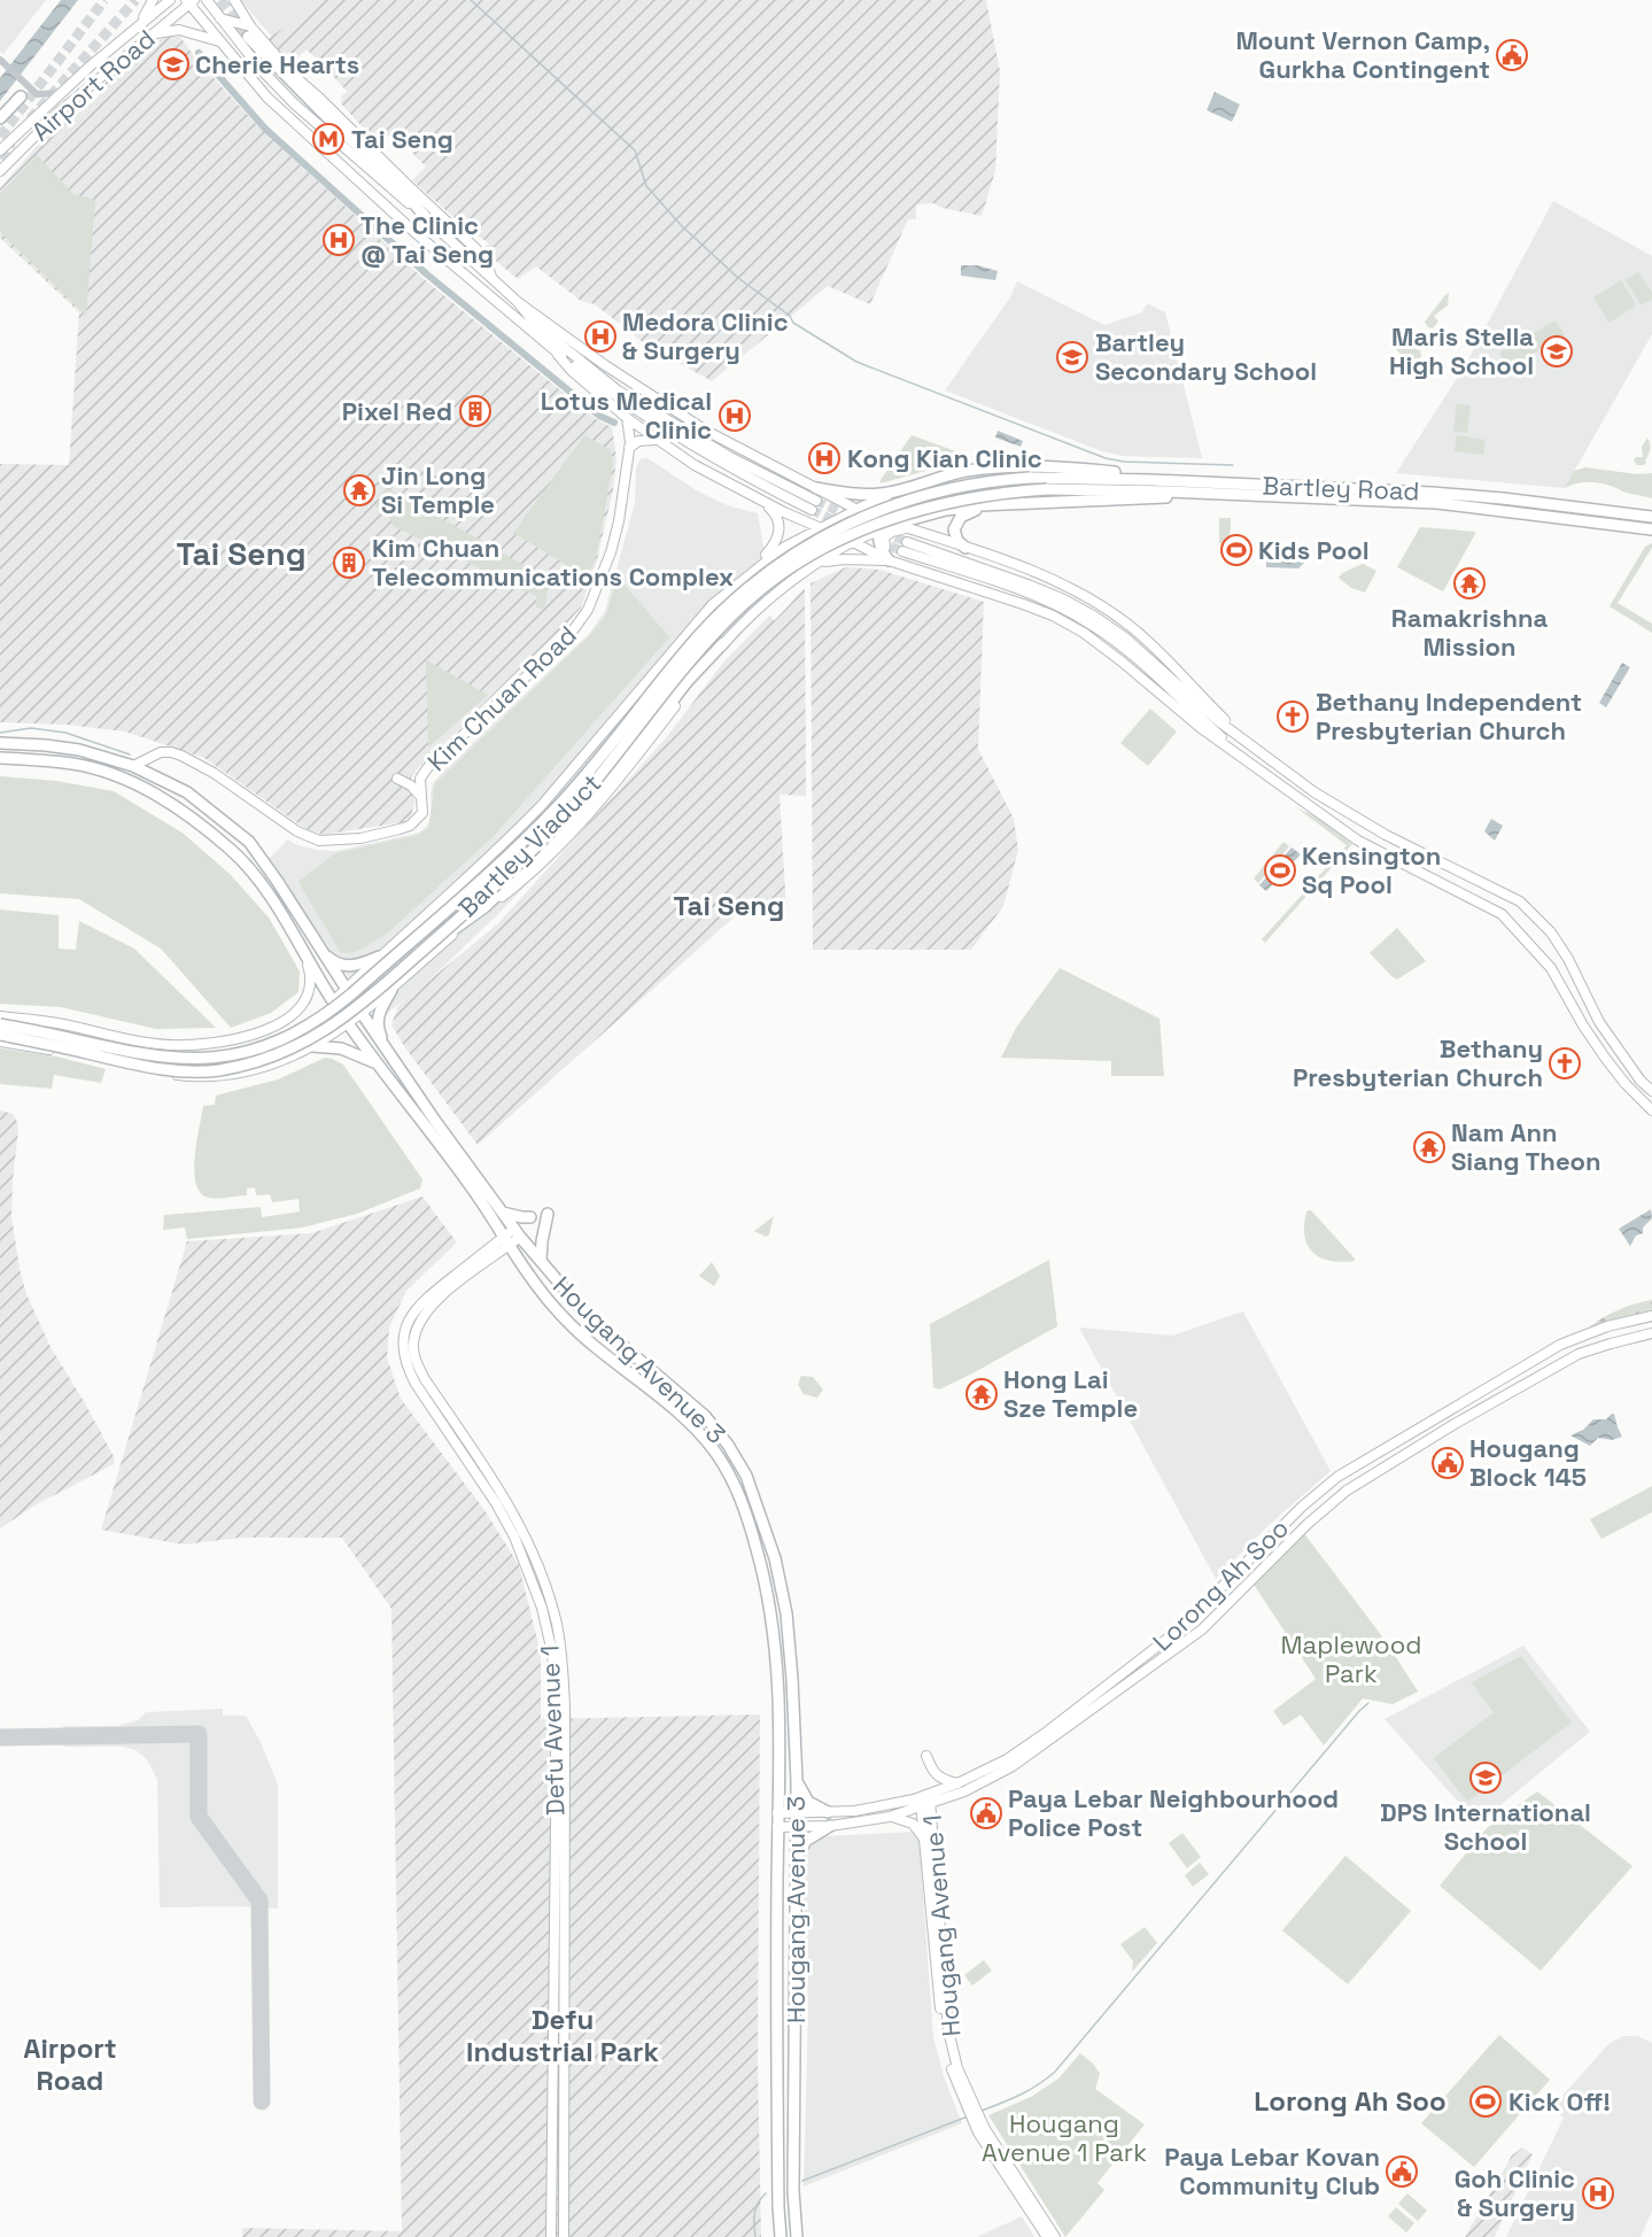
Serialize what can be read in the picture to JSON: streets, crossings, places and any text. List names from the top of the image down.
{
  "streets": {
    "highway": ["Bartley Road", "Bartley Viaduct", "Hougang Avenue 3"],
    "main road": [
      "Airport Road",
      "Kim Chuan Road",
      "Lorong Ah Soo",
      "Defu Avenue 1",
      "Hougang Avenue 1"
    ]
  },
  "crossings": [
    ["Bartley Road", "Bartley Viaduct"],
    ["Kim Chuan Road", "Hougang Avenue 3"],
    ["Hougang Avenue 3", "Lorong Ah Soo"],
    ["Hougang Avenue 3", "Defu Avenue 1"],
    ["Lorong Ah Soo", "Hougang Avenue 1"]
  ],
  "districts": [
    "Tai Seng",
    "Tai Seng",
    "Defu Industrial Park",
    "Airport Road",
    "Lorong Ah Soo"
  ],
  "parks": ["Maplewood Park", "Hougang Avenue 1 Park"],
  "places": {
    "public building": [
      "Mount Vernon Camp, Gurkha Contingent",
      "Hougang Block 145",
      "Paya Lebar Neighbourhood Police Post",
      "Paya Lebar Kovan Community Club"
    ],
    "school or university": [
      "Cherie Hearts",
      "Maris Stella High School",
      "Bartley Secondary School",
      "DPS International School"
    ],
    "metro station": ["Tai Seng"],
    "hospital": [
      "The Clinic @ Tai Seng",
      "Medora Clinic & Surgery",
      "Lotus Medical Clinic",
      "Kong Kian Clinic",
      "Goh Clinic & Surgery"
    ],
    "building": ["Pixel Red", "Kim Chuan Telecommunications Complex"],
    "temple": [
      "Jin Long Si Temple",
      "Ramakrishna Mission",
      "Nam Ann Siang Theon",
      "Hong Lai Sze Temple"
    ],
    "sports": ["Kids Pool", "Kensington Sq Pool", "Kick Off!"],
    "church": ["Bethany Independent Presbyterian Church", "Bethany Presbyterian Church"]
  }
}
